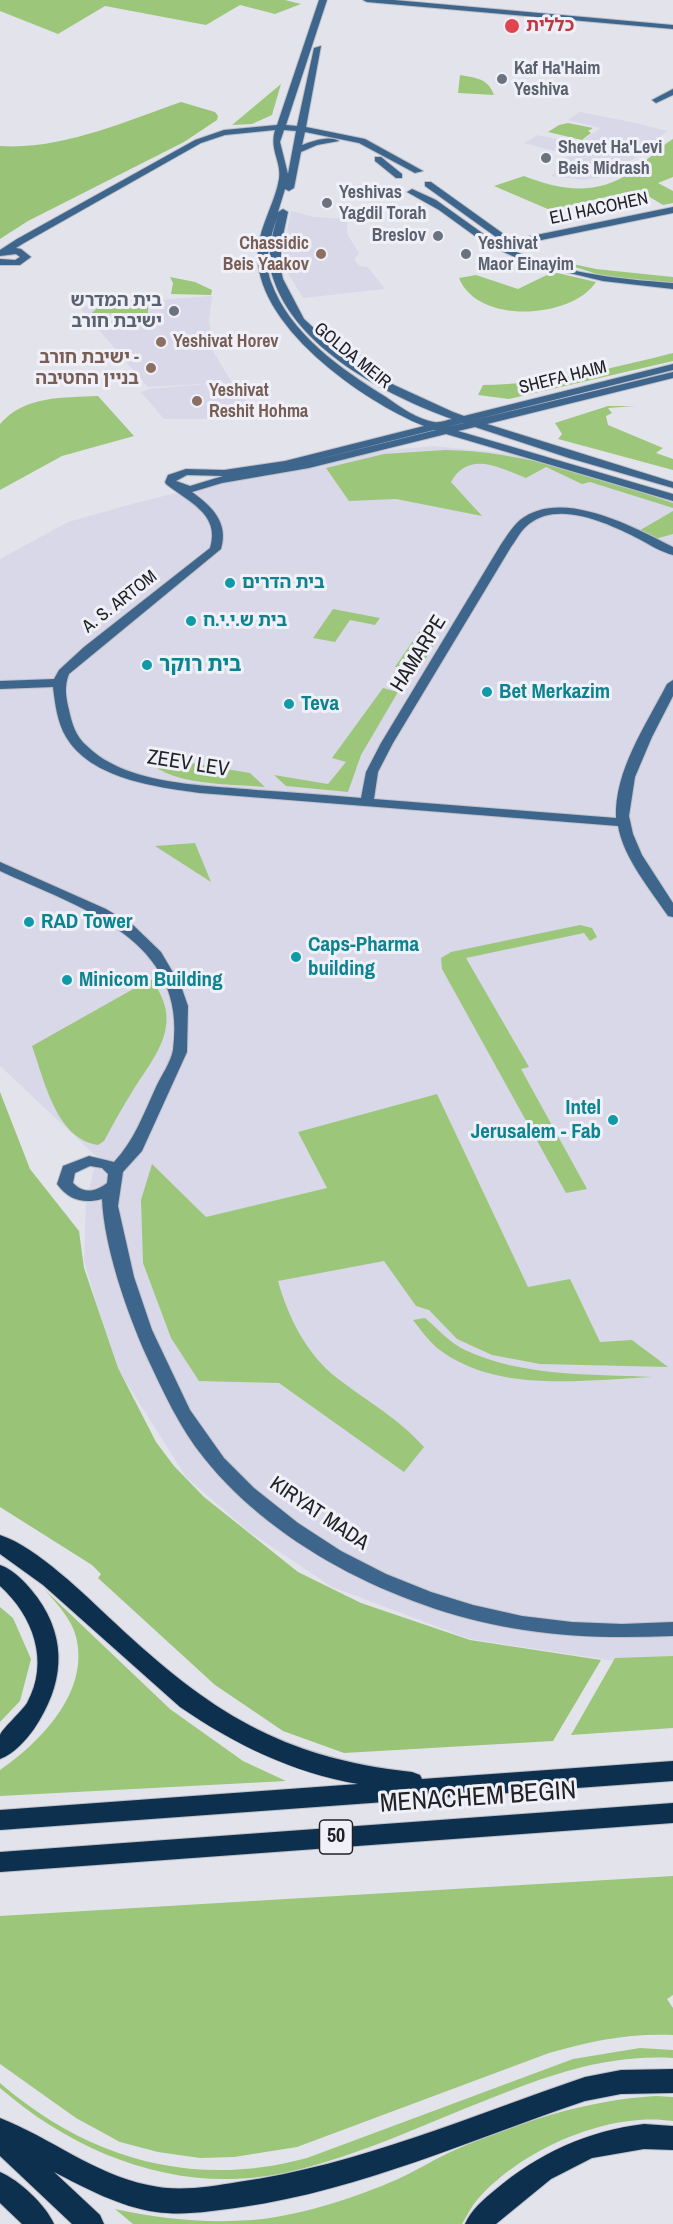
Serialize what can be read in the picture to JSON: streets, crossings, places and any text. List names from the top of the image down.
{
  "streets": {
    "highway": ["MENACHEM BEGIN", "50"],
    "street": [
      "ELI HACOHEN",
      "GOLDA MEIR",
      "SHEFA HAIM",
      "A. S. ARTOM",
      "HAMARPE",
      "ZEEV LEV",
      "KIRYAT MADA"
    ]
  },
  "crossings": [
    ["GOLDA MEIR", "SHEFA HAIM"],
    ["A. S. ARTOM", "ZEEV LEV"],
    ["HAMARPE", "ZEEV LEV"]
  ],
  "places": [
    "כללית",
    "Kaf Ha'Haim Yeshiva",
    "Shevet Ha'Levi Beis Midrash",
    "Yeshivas Yagdil Torah",
    "Breslov",
    "Chassidic Beis Yaakov",
    "Yeshivat Maor Einayim",
    "בית המדרש ישיבת חורב",
    "Yeshivat Horev",
    "ישיבת חורב - בניין החטיבה",
    "Yeshivat Reshit Hohma",
    "בית הדרים",
    "בית ש.י.י.ח",
    "בית רוקר",
    "Bet Merkazim",
    "Teva",
    "RAD Tower",
    "Caps-Pharma building",
    "Minicom Building",
    "Intel Jerusalem - Fab"
  ]
}
